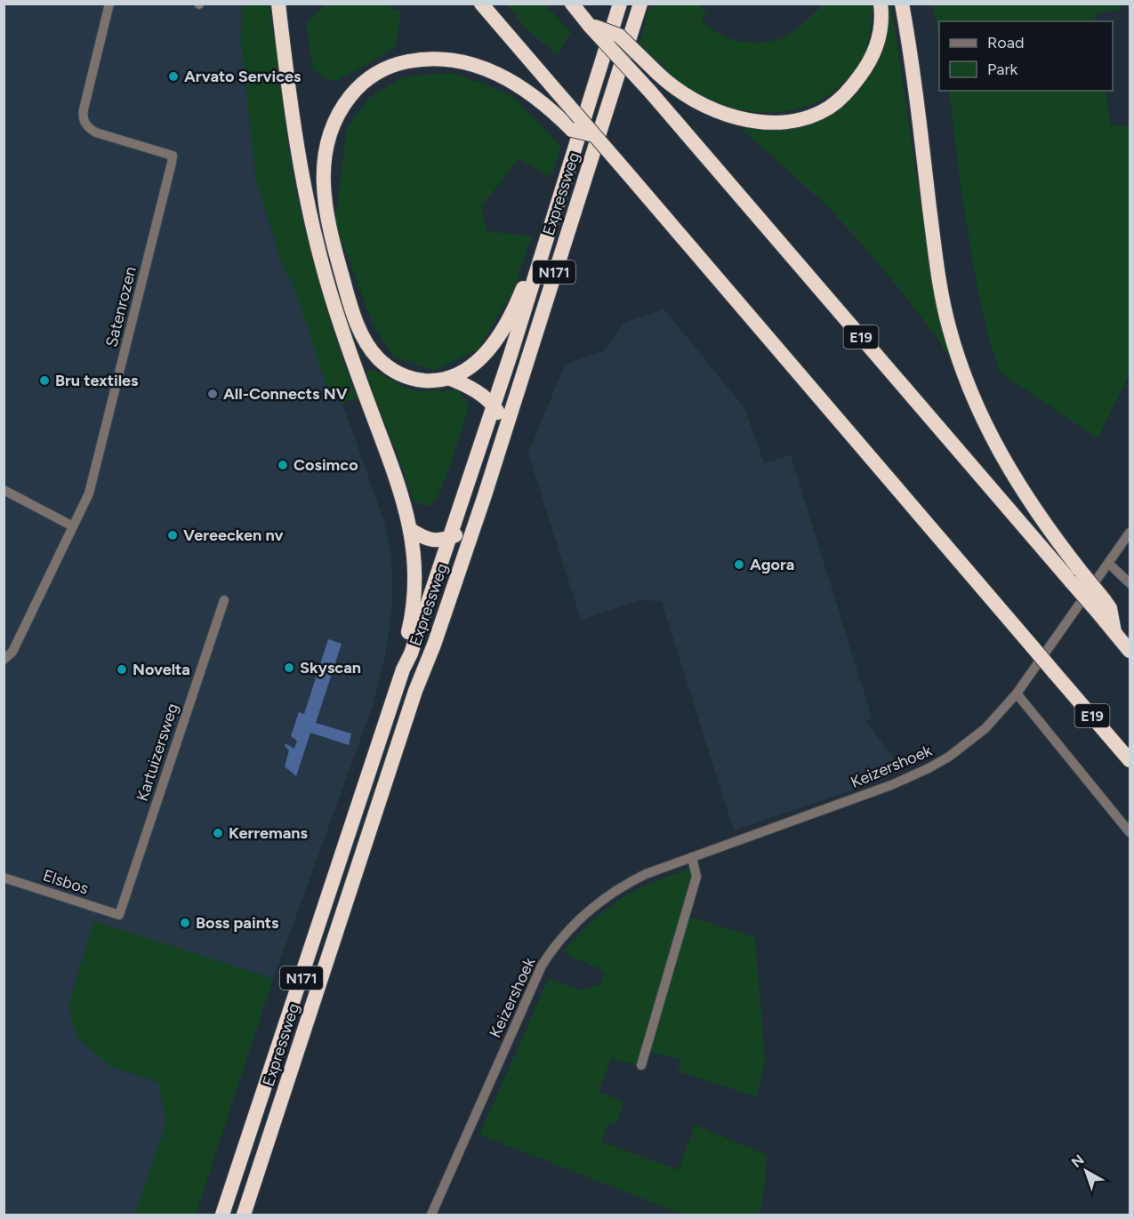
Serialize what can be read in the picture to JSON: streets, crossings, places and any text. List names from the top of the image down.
{
  "streets": {
    "highway": ["Expressweg", "N171", "E19"],
    "street": [
      "Satenrozen",
      "Kartuizersweg",
      "Keizershoek",
      "Elsbos"
    ]
  },
  "crossings": [
    ["Kartuizersweg", "Elsbos"]
  ],
  "places": [
    "Arvato Services",
    "Bru textiles",
    "All-Connects NV",
    "Cosimco",
    "Vereecken nv",
    "Agora",
    "Skyscan",
    "Novelta",
    "Kerremans",
    "Boss paints"
  ],
  "legend": ["Road", "Park"],
  "north": "top left"
}
